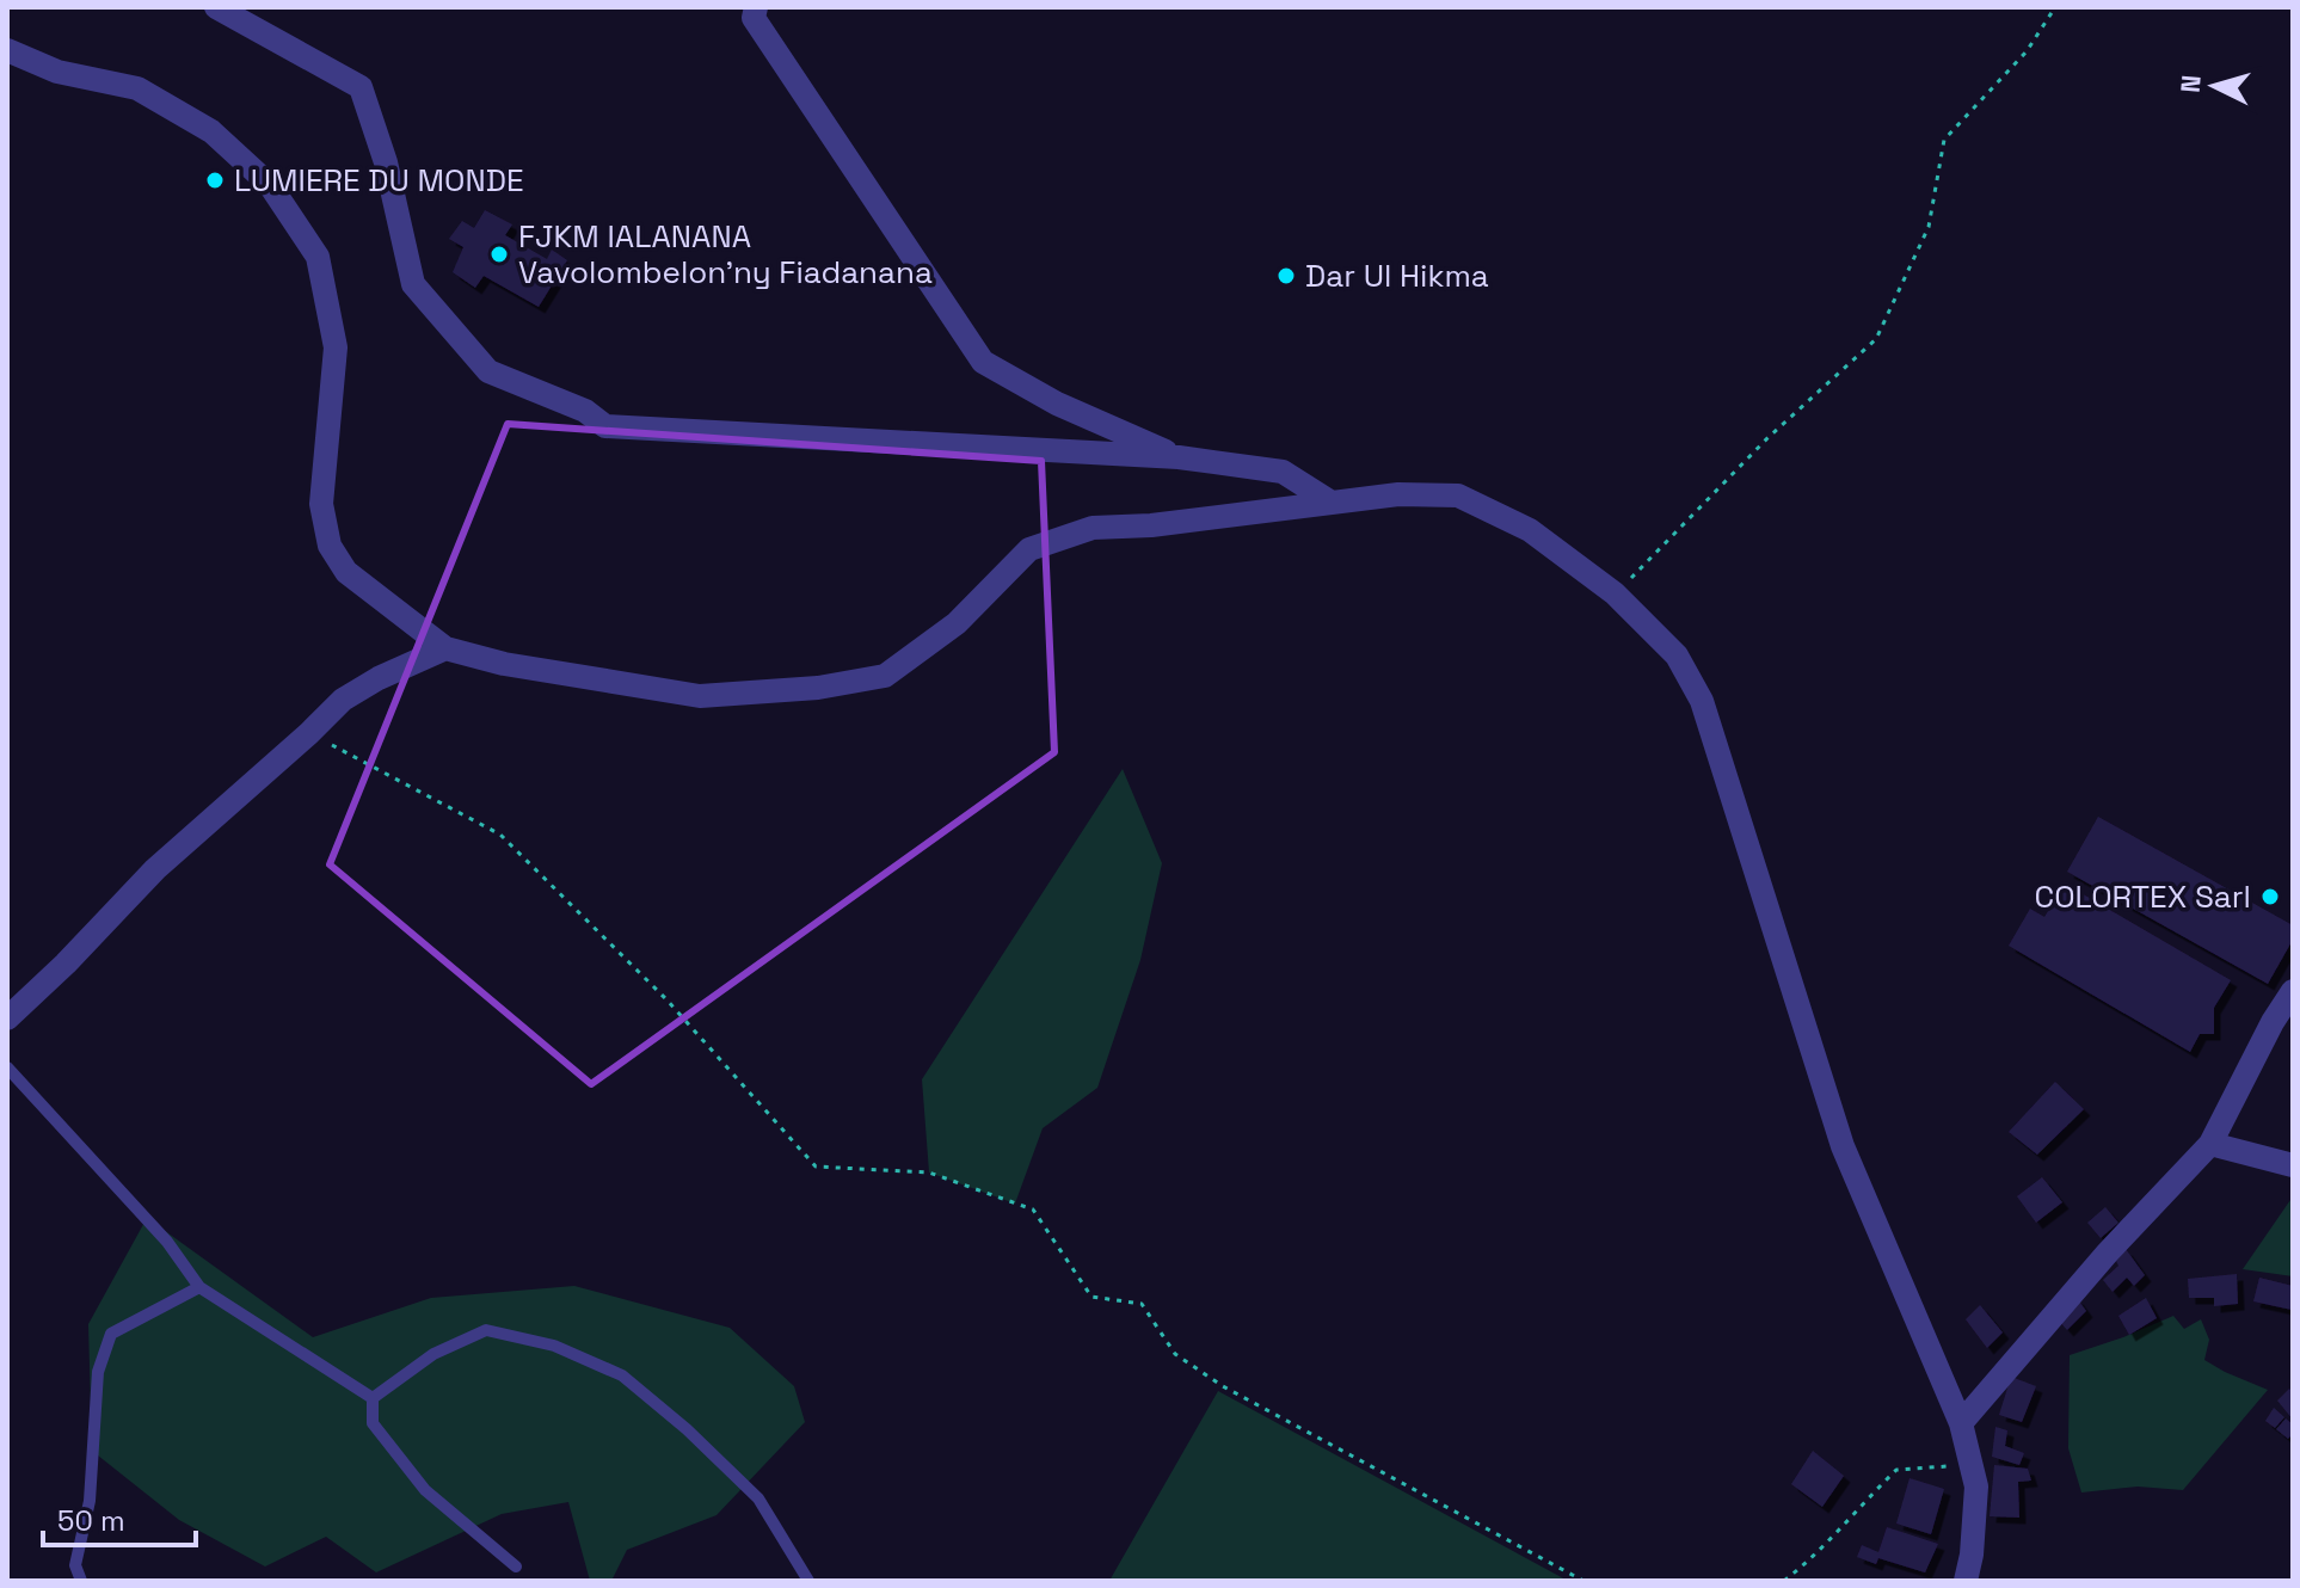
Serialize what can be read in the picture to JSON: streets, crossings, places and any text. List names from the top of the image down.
{
  "places": [
    "LUMIERE DU MONDE",
    "FJKM IALANANA Vavolombelon'ny Fiadanana",
    "Dar Ul Hikma",
    "COLORTEX Sarl"
  ],
  "scale_bar": "50 m",
  "north": "left"
}
